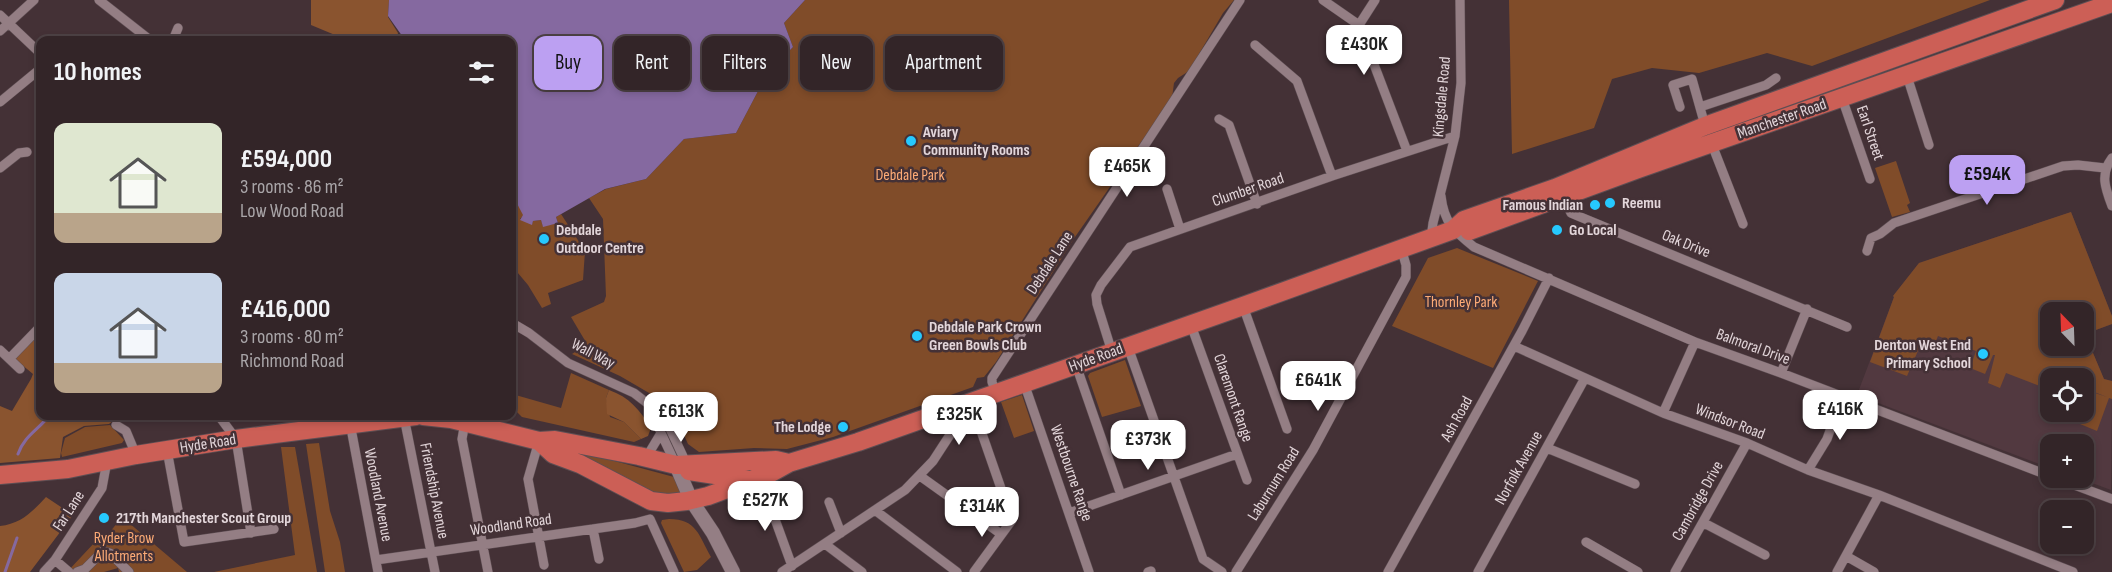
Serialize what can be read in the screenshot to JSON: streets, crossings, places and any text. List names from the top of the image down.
{
  "streets": {
    "highway": ["Manchester Road", "Hyde Road"],
    "main road": ["Wall Way"],
    "street": [
      "Kingsdale Road",
      "Earl Street",
      "Clumber Road",
      "Oak Drive",
      "Debdale Lane",
      "Balmoral Drive",
      "Claremont Range",
      "Ash Road",
      "Windsor Road",
      "Norfolk Avenue",
      "Westbourne Range",
      "Laburnum Road",
      "Friendship Avenue",
      "Woodland Avenue",
      "Cambridge Drive",
      "Far Lane",
      "Woodland Road"
    ]
  },
  "crossings": [
    ["Kingsdale Road", "Manchester Road"],
    ["Kingsdale Road", "Clumber Road"],
    ["Manchester Road", "Earl Street"],
    ["Manchester Road", "Oak Drive"],
    ["Manchester Road", "Balmoral Drive"],
    ["Manchester Road", "Hyde Road"],
    ["Manchester Road", "Laburnum Road"],
    ["Clumber Road", "Hyde Road"],
    ["Debdale Lane", "Hyde Road"],
    ["Balmoral Drive", "Ash Road"],
    ["Wall Way", "Hyde Road"],
    ["Hyde Road", "Claremont Range"],
    ["Hyde Road", "Westbourne Range"],
    ["Hyde Road", "Laburnum Road"],
    ["Hyde Road", "Woodland Avenue"],
    ["Hyde Road", "Far Lane"],
    ["Hyde Road", "Woodland Road"],
    ["Ash Road", "Windsor Road"],
    ["Windsor Road", "Norfolk Avenue"],
    ["Windsor Road", "Cambridge Drive"],
    ["Friendship Avenue", "Woodland Road"],
    ["Woodland Avenue", "Woodland Road"]
  ],
  "parks": ["Debdale Park", "Thornley Park", "Ryder Brow Allotments"],
  "places": [
    "Aviary Community Rooms",
    "Reemu",
    "Famous Indian",
    "Go Local",
    "Debdale Outdoor Centre",
    "Debdale Park Crown Green Bowls Club",
    "Denton West End Primary School",
    "The Lodge",
    "217th Manchester Scout Group"
  ],
  "north": "top left",
  "page": {
    "price": [
      "£430K",
      "£465K",
      "£594K",
      "£641K",
      "£416K",
      "£613K",
      "£325K",
      "£373K",
      "£527K",
      "£314K"
    ],
    "chip": [
      "Buy",
      "Rent",
      "Filters",
      "New",
      "Apartment"
    ],
    "heading": "10 homes",
    "list": [
      {
        "name": "£594,000",
        "note": "3 rooms · 86 m² · Low Wood Road"
      },
      {
        "name": "£416,000",
        "note": "3 rooms · 80 m² · Richmond Road"
      }
    ],
    "map_buttons": ["+", "−"]
  }
}
